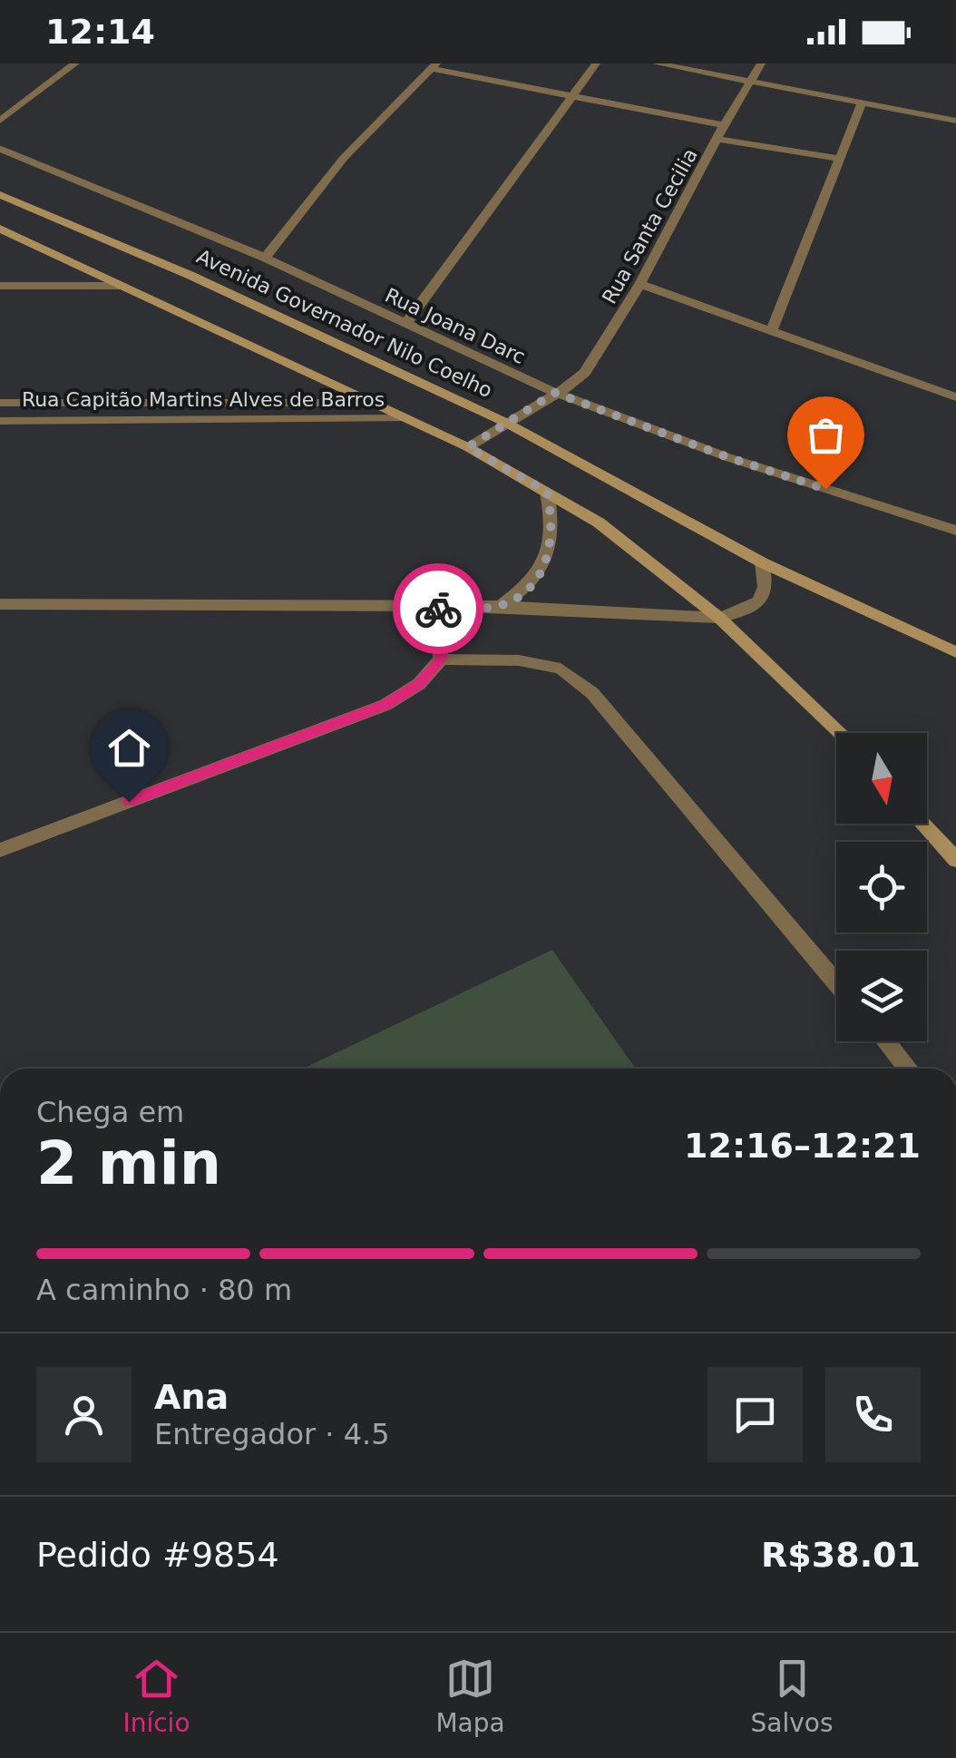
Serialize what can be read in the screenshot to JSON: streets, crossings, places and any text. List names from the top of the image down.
{
  "streets": {
    "main road": ["Avenida Governador Nilo Coelho"],
    "street": ["Rua Santa Cecilia", "Rua Joana Darc", "Rua Capitão Martins Alves de Barros"]
  },
  "crossings": [
    ["Rua Santa Cecilia", "Avenida Governador Nilo Coelho"],
    ["Rua Santa Cecilia", "Rua Joana Darc"]
  ],
  "north": "bottom",
  "page": {
    "status": "12:14",
    "heading": ["2 min", "Chega em", "12:16–12:21"],
    "panel": [
      "Ana",
      "Entregador · 4.5",
      "Pedido #9854",
      "R$38.01"
    ],
    "bar": "A caminho · 80 m",
    "tabs": ["Início", "Mapa", "Salvos"]
  }
}
